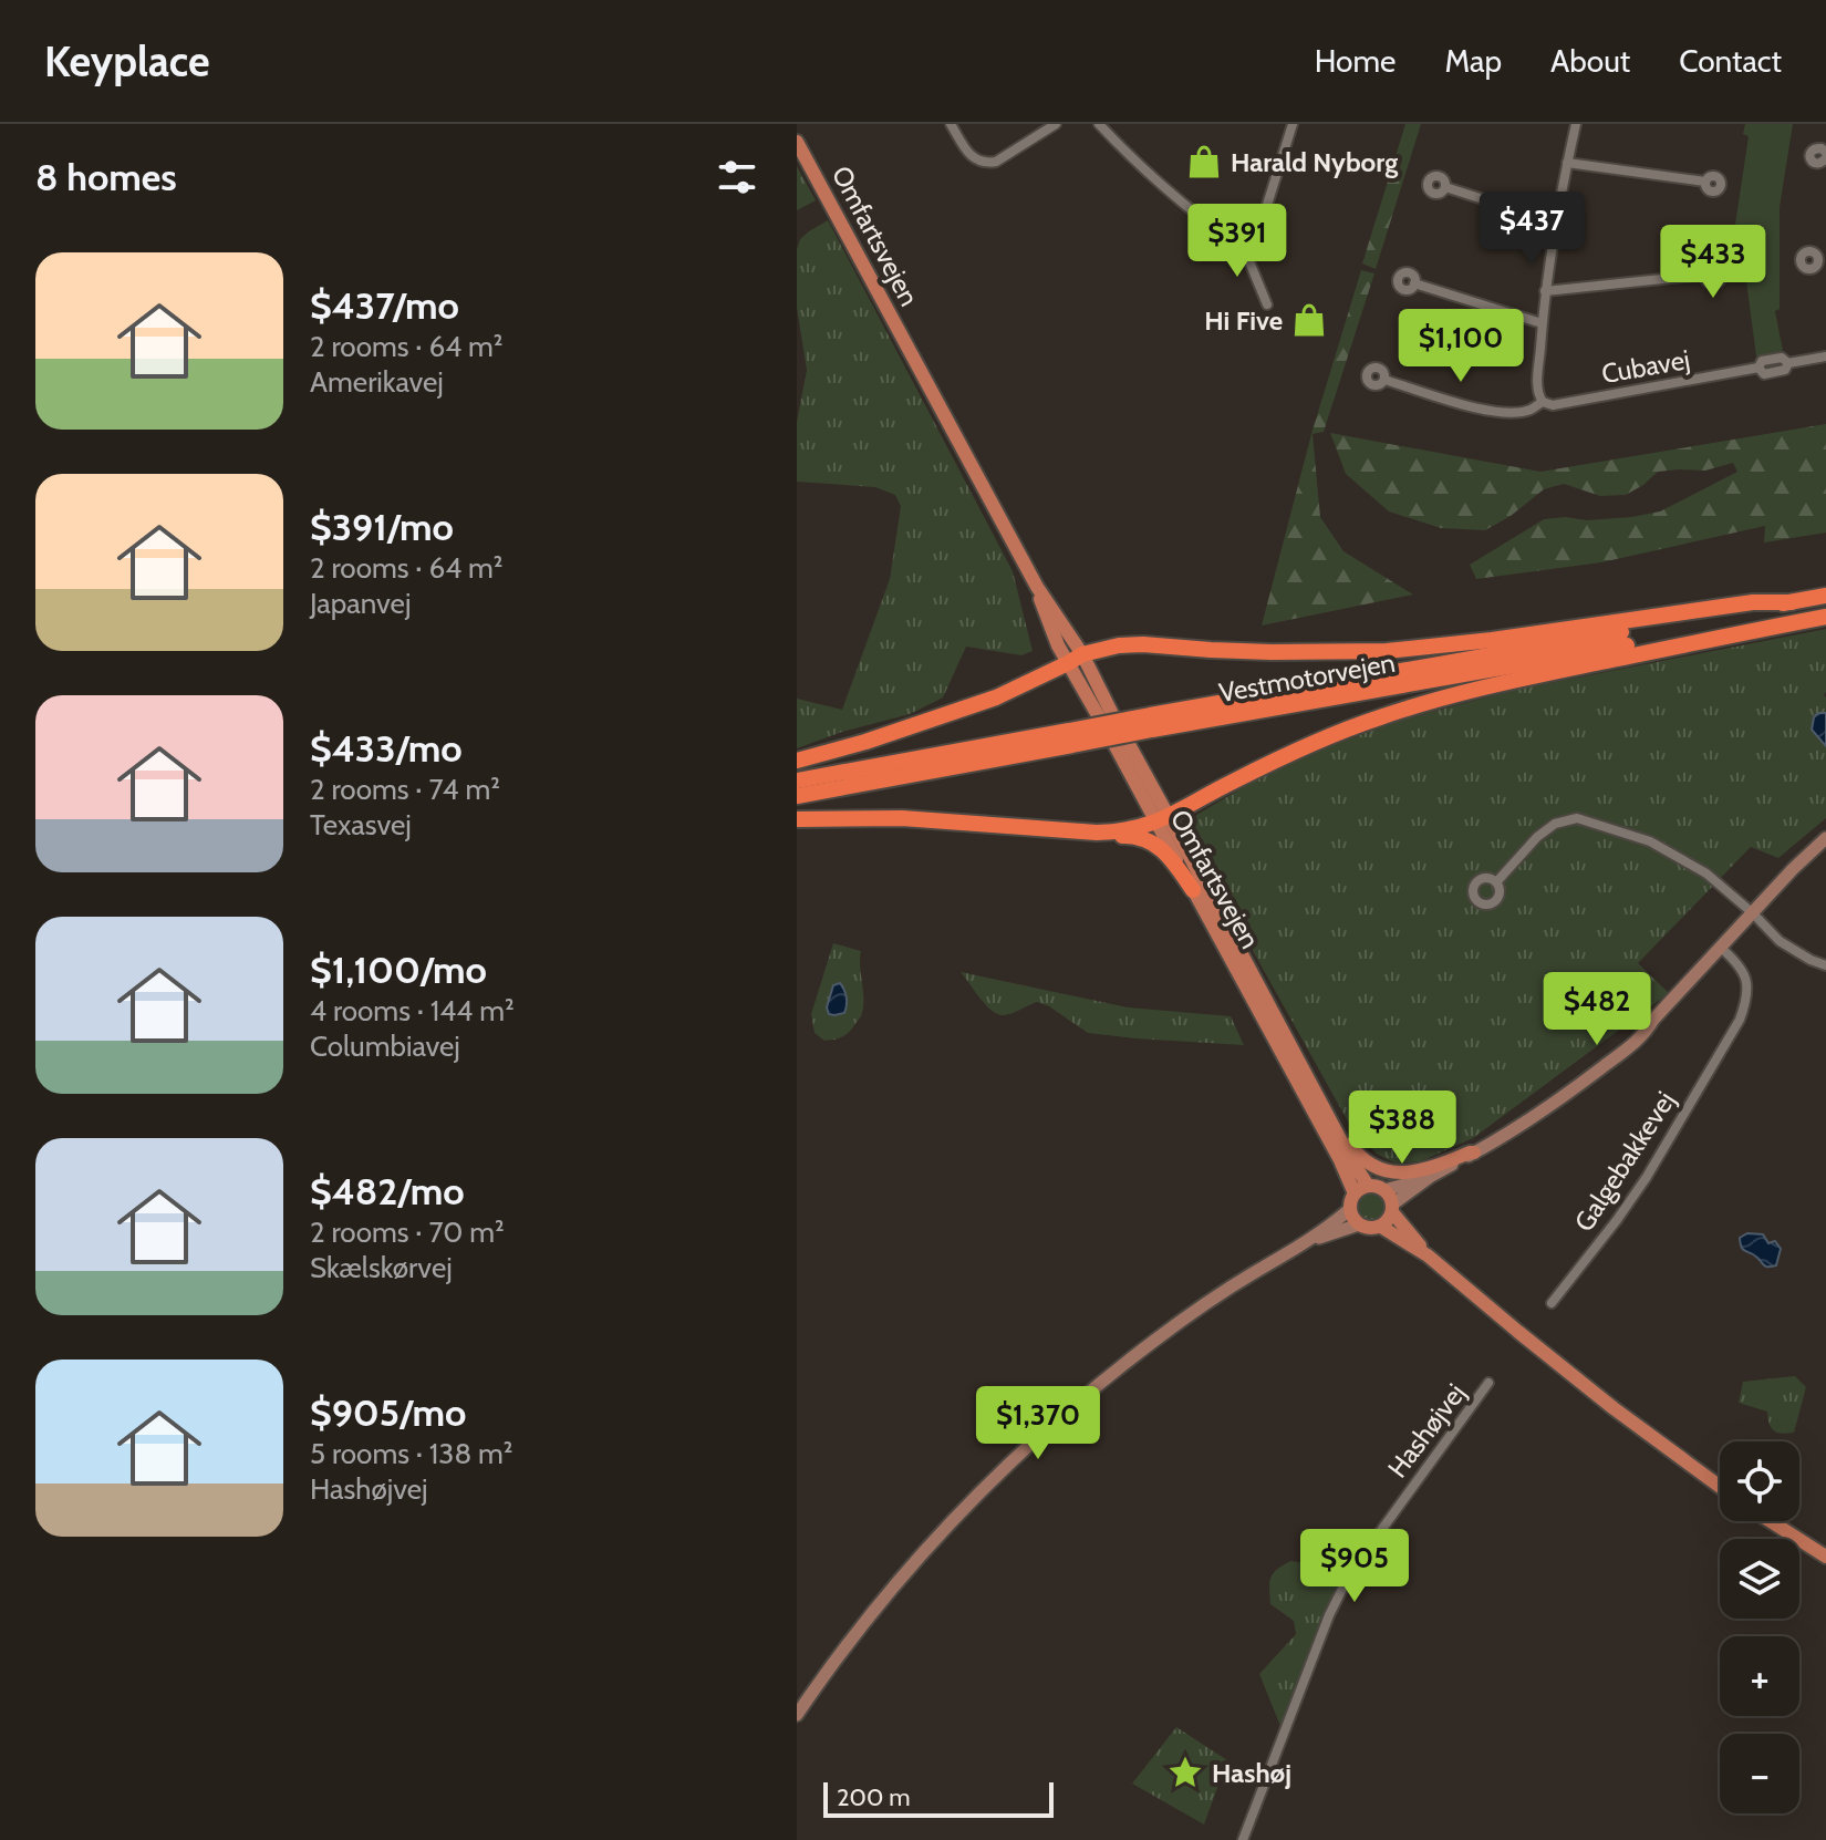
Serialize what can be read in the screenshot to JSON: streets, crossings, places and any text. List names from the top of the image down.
{
  "streets": {
    "highway": ["Vestmotorvejen"],
    "main road": ["Omfartsvejen"],
    "street": ["Cubavej", "Galgebakkevej", "Hashøjvej"]
  },
  "places": {
    "shop": ["Harald Nyborg", "Hi Five"],
    "place": ["Hashøj"]
  },
  "scale_bar": "200 m",
  "page": {
    "header": "Keyplace",
    "nav": [
      "Home",
      "Map",
      "About",
      "Contact"
    ],
    "heading": "8 homes",
    "price": [
      "$437",
      "$391",
      "$433",
      "$1,100",
      "$482",
      "$388",
      "$1,370",
      "$905"
    ],
    "list": [
      {
        "name": "$437/mo",
        "note": "2 rooms · 64 m² · Amerikavej"
      },
      {
        "name": "$391/mo",
        "note": "2 rooms · 64 m² · Japanvej"
      },
      {
        "name": "$433/mo",
        "note": "2 rooms · 74 m² · Texasvej"
      },
      {
        "name": "$1,100/mo",
        "note": "4 rooms · 144 m² · Columbiavej"
      },
      {
        "name": "$482/mo",
        "note": "2 rooms · 70 m² · Skælskørvej"
      },
      {
        "name": "$905/mo",
        "note": "5 rooms · 138 m² · Hashøjvej"
      }
    ],
    "map_buttons": ["+", "−"],
    "scale": "200 m"
  }
}
